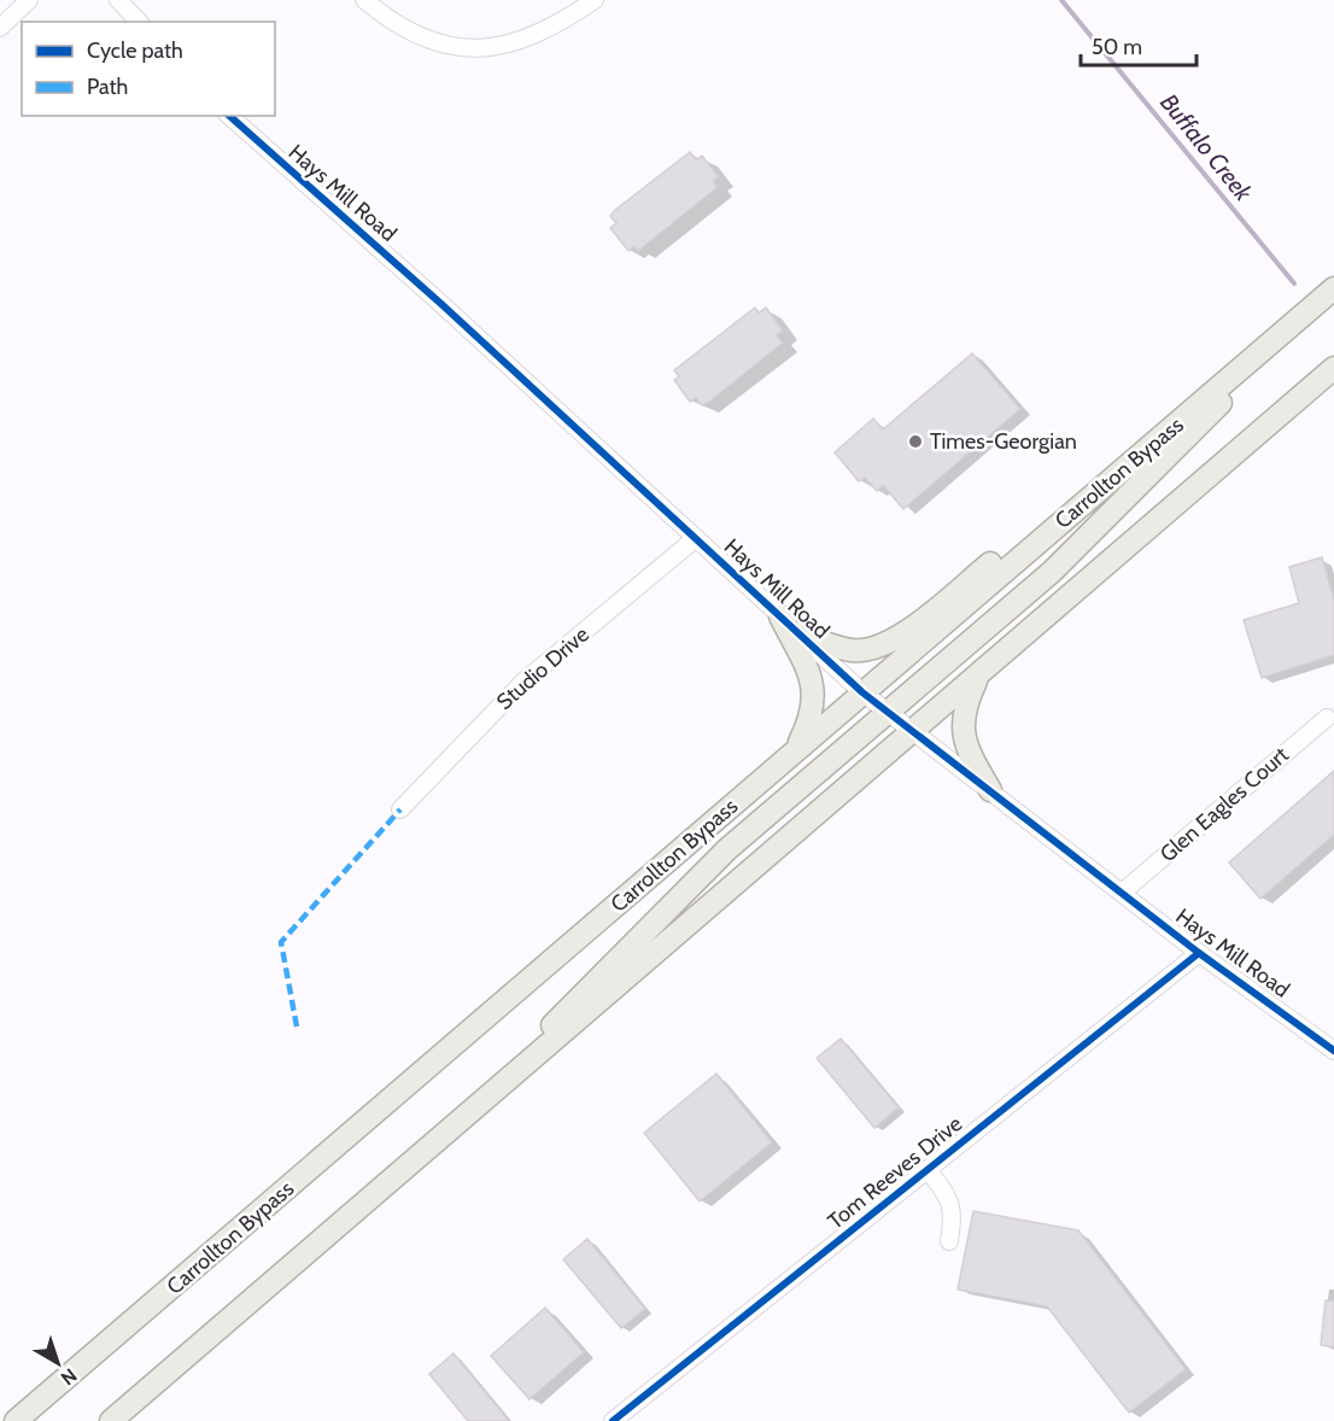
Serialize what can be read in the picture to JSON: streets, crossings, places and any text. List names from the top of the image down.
{
  "streets": {
    "main road": ["Carrollton Bypass"],
    "street": [
      "Hays Mill Road",
      "Studio Drive",
      "Glen Eagles Court",
      "Tom Reeves Drive"
    ]
  },
  "crossings": [
    ["Hays Mill Road", "Carrollton Bypass"],
    ["Hays Mill Road", "Studio Drive"],
    ["Hays Mill Road", "Glen Eagles Court"],
    ["Hays Mill Road", "Tom Reeves Drive"]
  ],
  "water": ["Buffalo Creek"],
  "places": ["Times-Georgian"],
  "legend": ["Cycle path", "Path"],
  "scale_bar": "50 m",
  "north": "bottom right"
}
